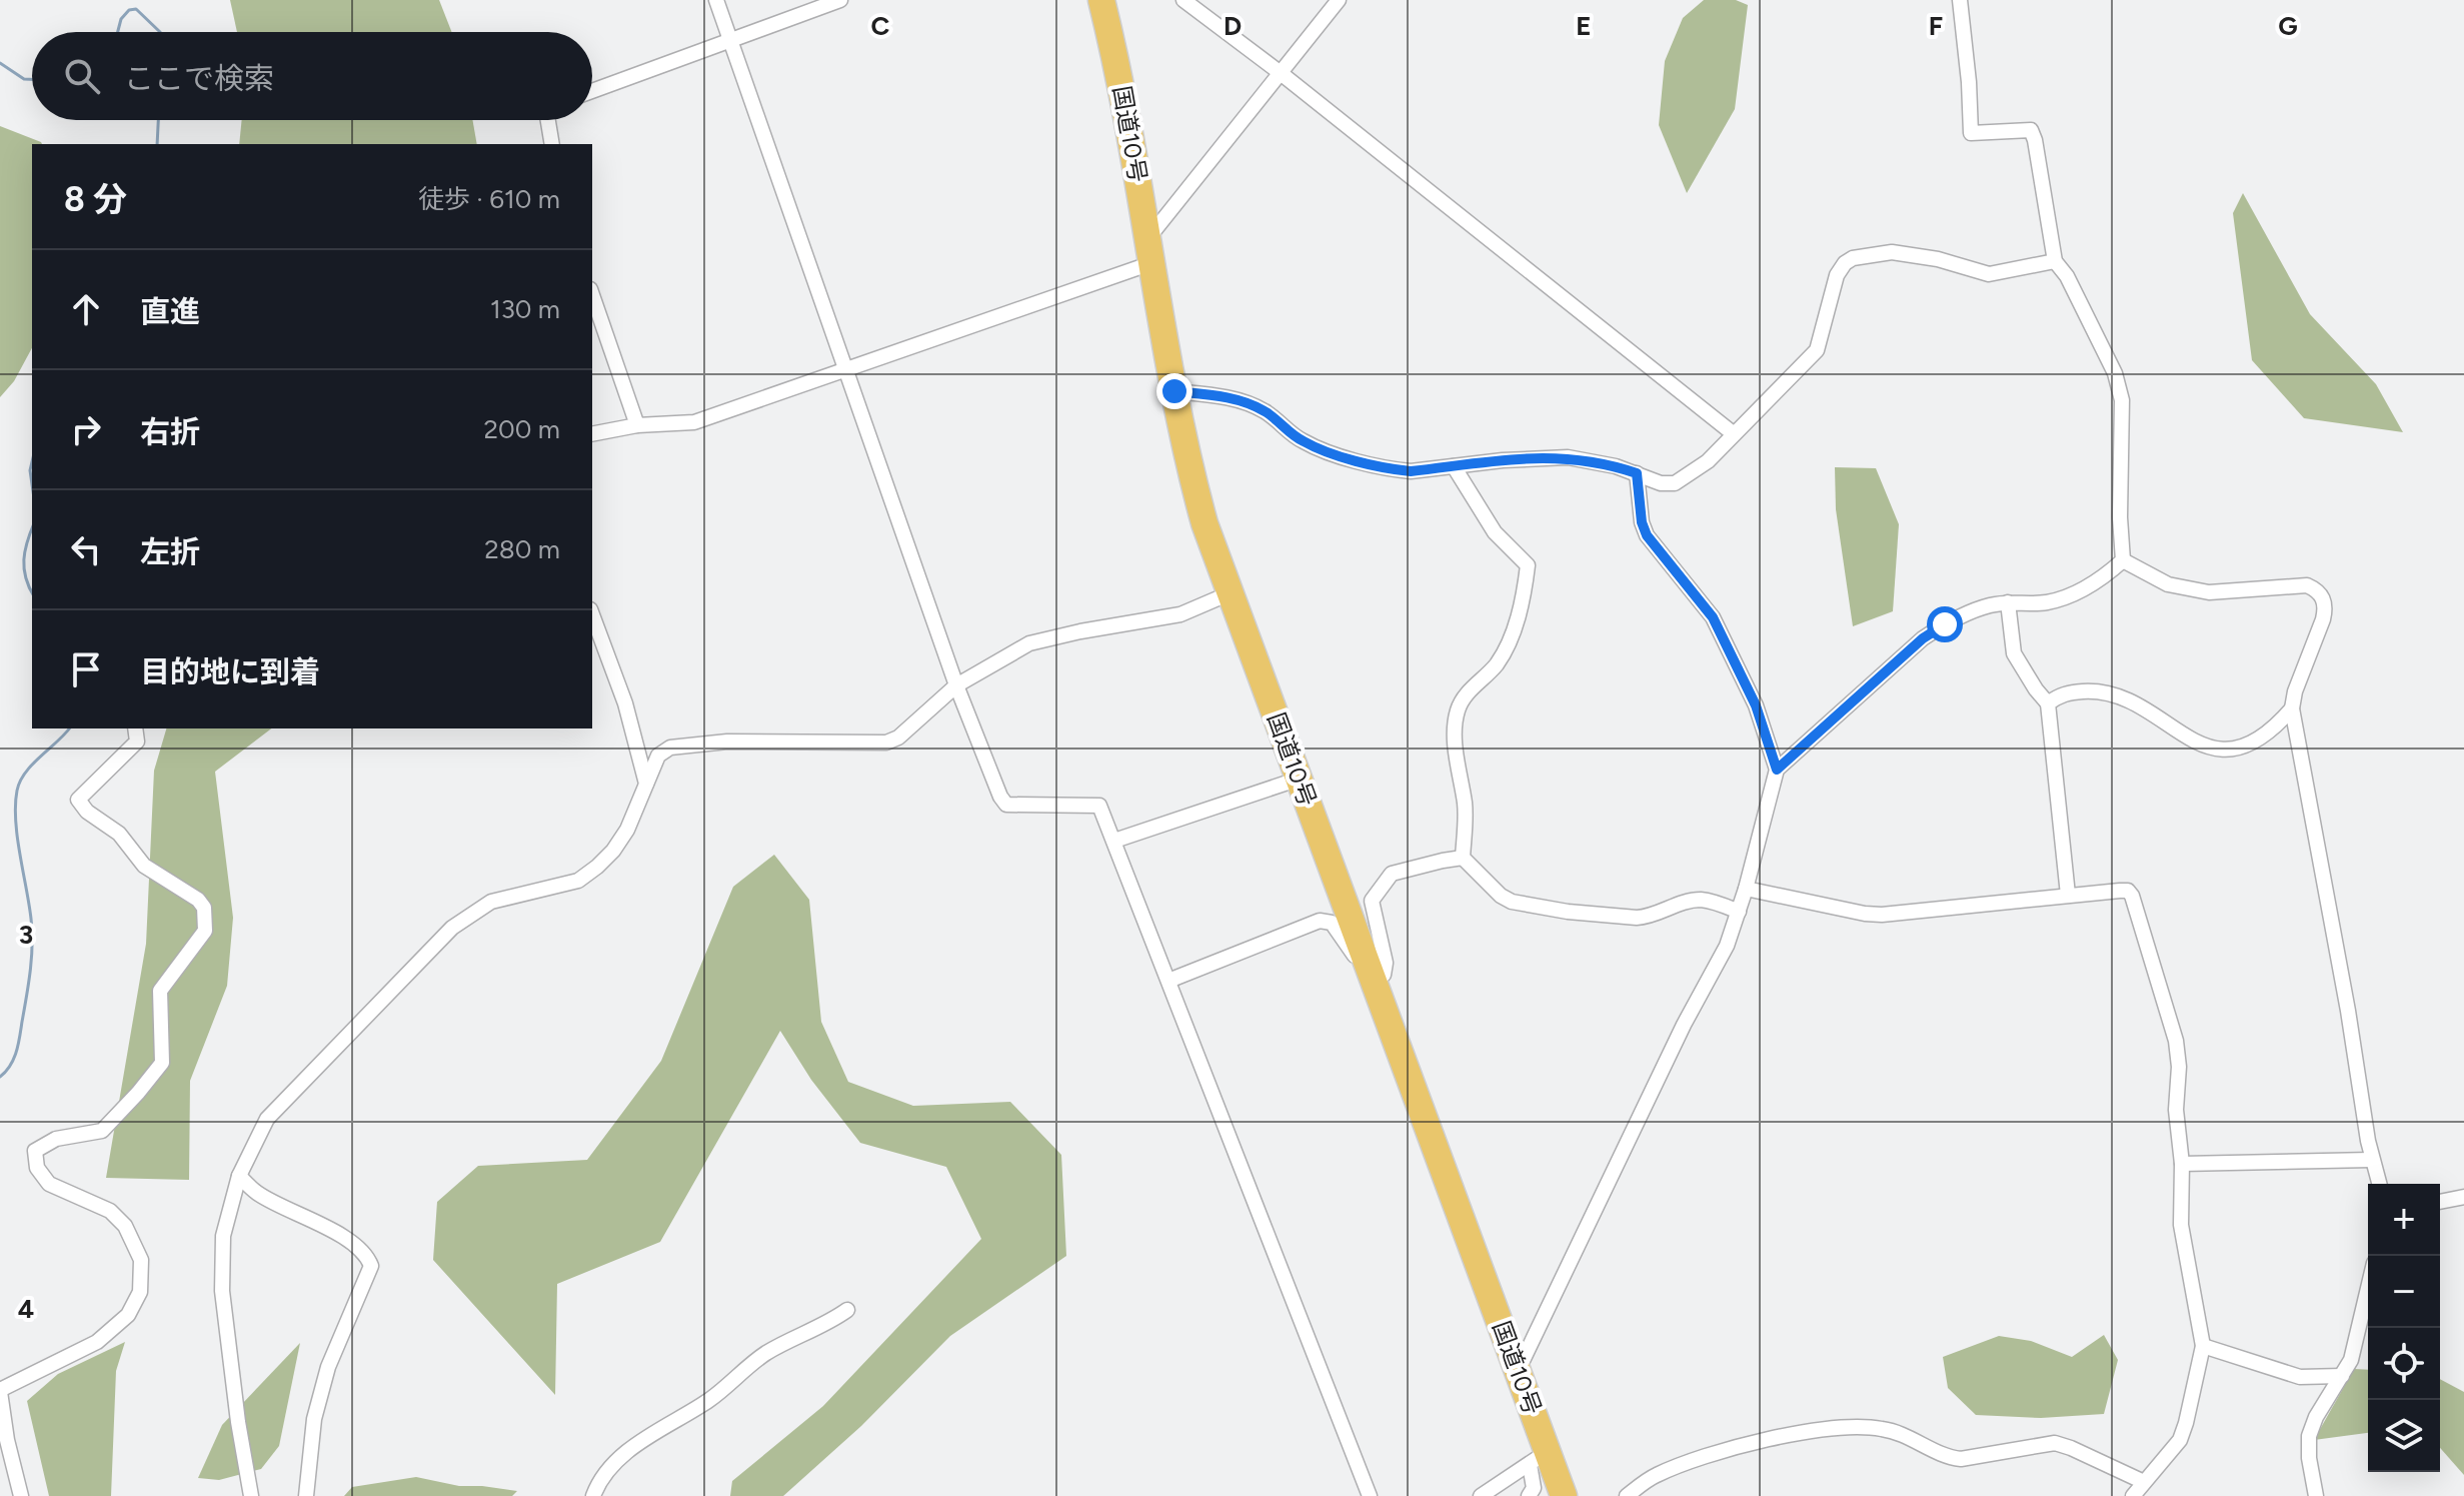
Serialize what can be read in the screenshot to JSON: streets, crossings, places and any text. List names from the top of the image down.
{
  "streets": {
    "highway": ["国道10号"]
  },
  "page": {
    "search": "ここで検索",
    "heading": ["8 分", "徒歩 · 610 m"],
    "list": [
      ["直進", "130 m"],
      ["右折", "200 m"],
      ["左折", "280 m"],
      "目的地に到着"
    ],
    "map_buttons": ["+", "−"]
  },
  "grid": {
    "columns": [
      "C",
      "D",
      "E",
      "F",
      "G"
    ],
    "rows": ["3", "4"]
  }
}
